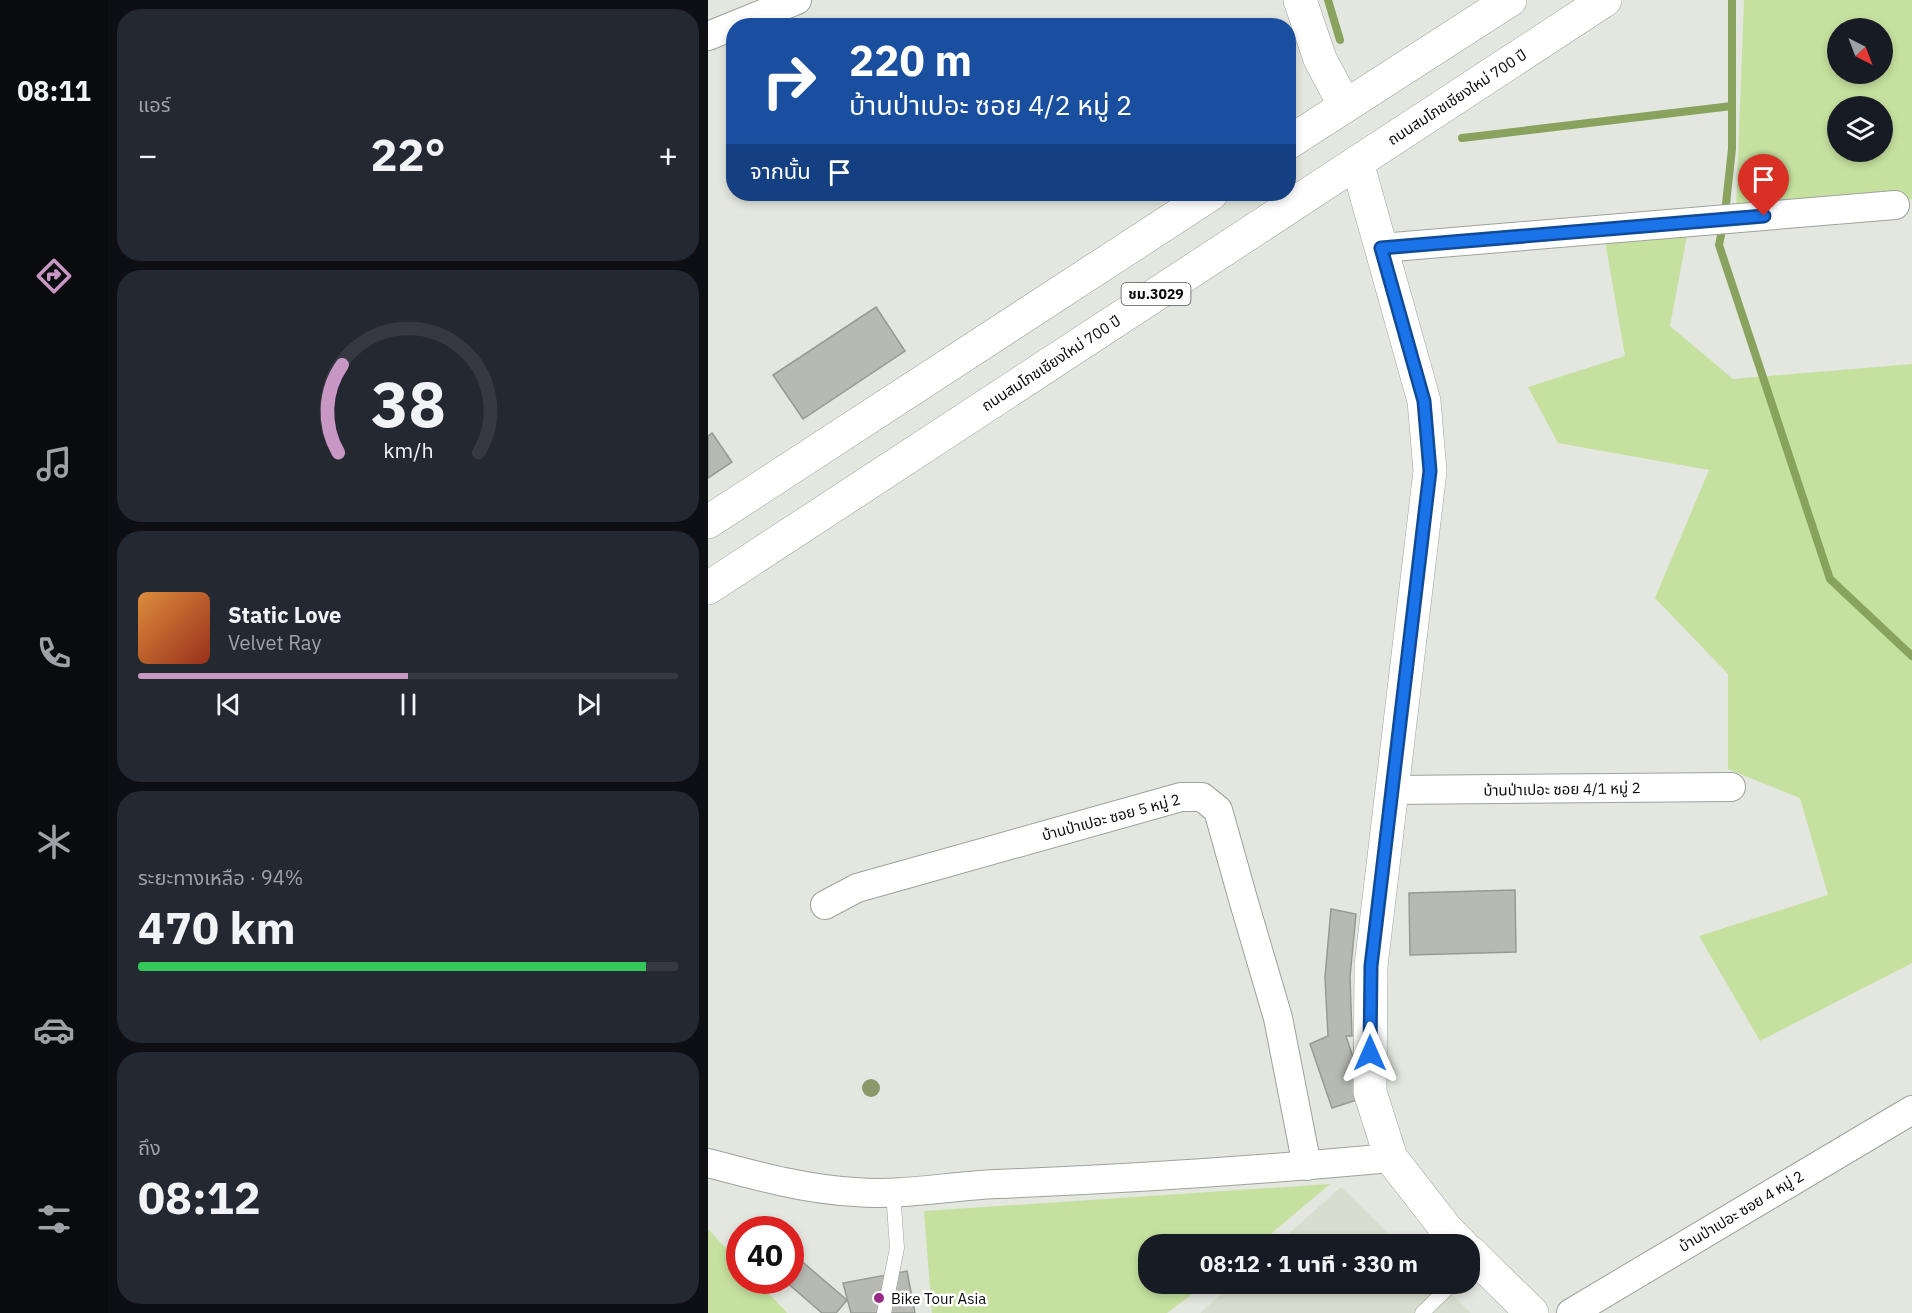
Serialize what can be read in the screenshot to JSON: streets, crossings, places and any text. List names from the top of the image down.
{
  "streets": {
    "main road": ["ถนนสมโภชเชียงใหม่ 700 ปี", "ชม.3029"],
    "street": ["บ้านป่าเปอะ ซอย 4/1 หมู่ 2", "บ้านป่าเปอะ ซอย 5 หมู่ 2", "บ้านป่าเปอะ ซอย 4 หมู่ 2"]
  },
  "places": ["Bike Tour Asia"],
  "north": "bottom right",
  "page": {
    "tabs": "08:11",
    "tile": [
      "แอร์",
      ["ระยะทางเหลือ · 94%", "470 km"],
      ["ถึง", "08:12"]
    ],
    "turn": ["220 m", "บ้านป่าเปอะ ซอย 4/2 หมู่ 2"],
    "heat": ["−", "22°", "+"],
    "then": "จากนั้น",
    "song": ["Static Love", "Velvet Ray"],
    "limit": "40",
    "trip": "08:12 · 1 นาที · 330 m",
    "gauge": ["38", "km/h"]
  }
}
